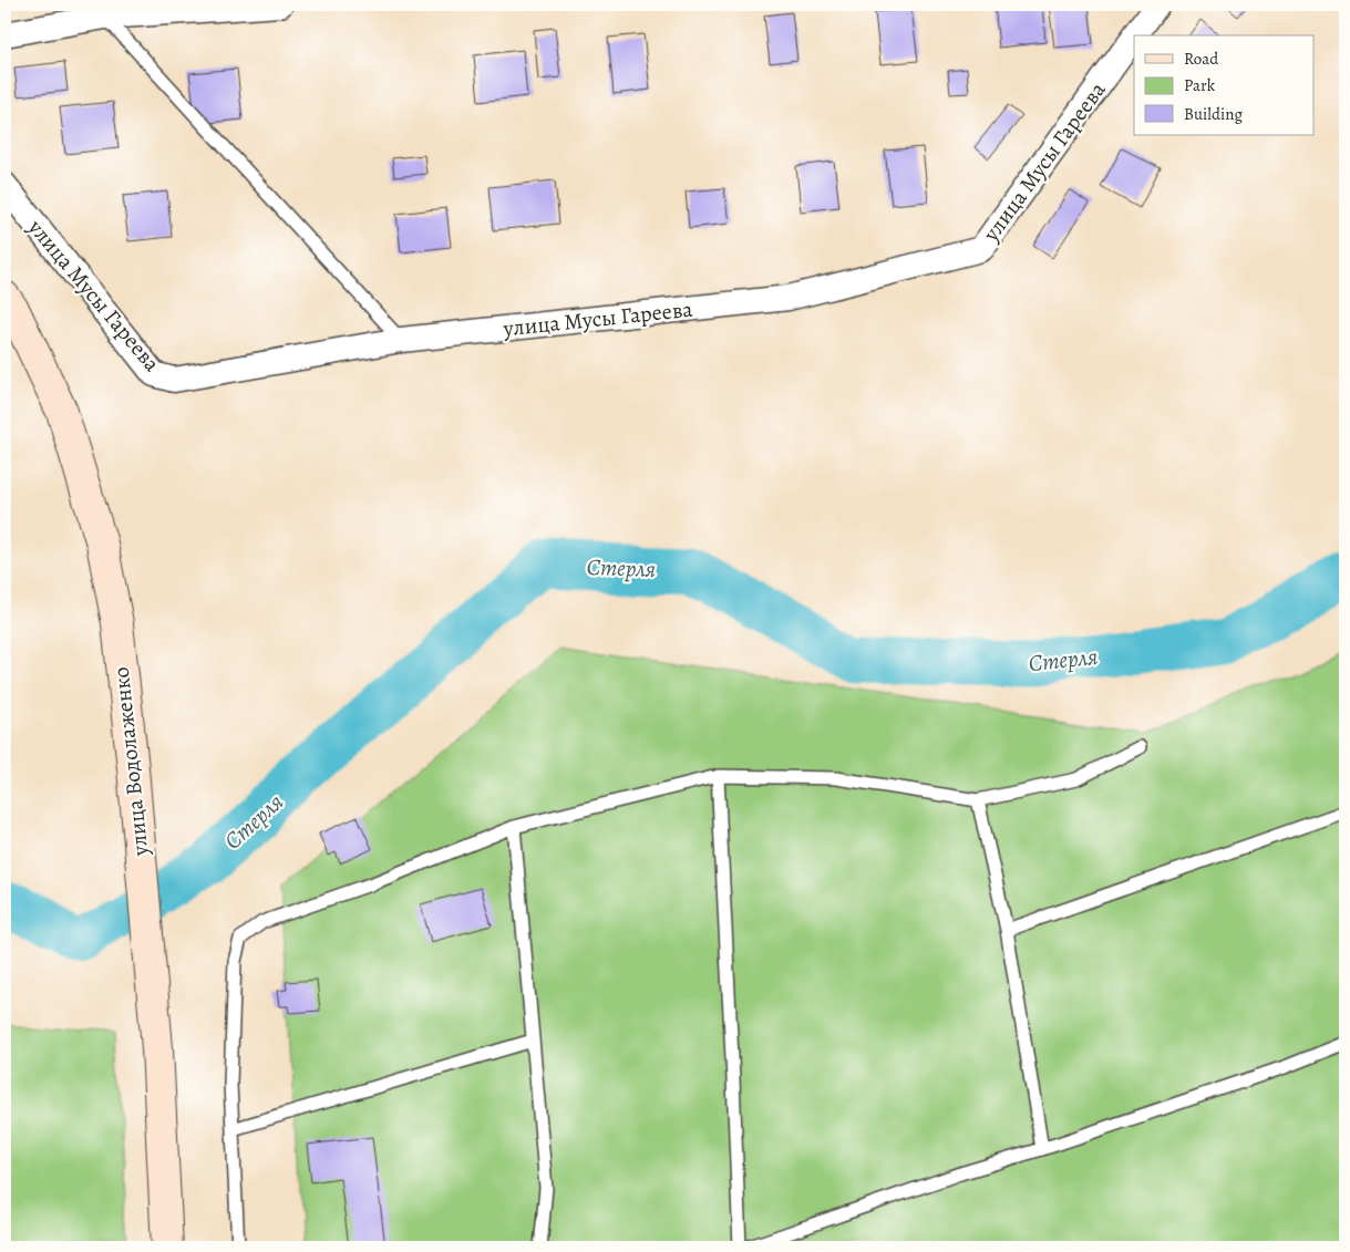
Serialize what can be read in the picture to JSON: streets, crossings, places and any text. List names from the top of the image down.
{
  "streets": {
    "main road": ["улица Водолаженко"],
    "street": ["улица Мусы Гареева"]
  },
  "water": ["Стерля"],
  "legend": ["Road", "Park", "Building"]
}
